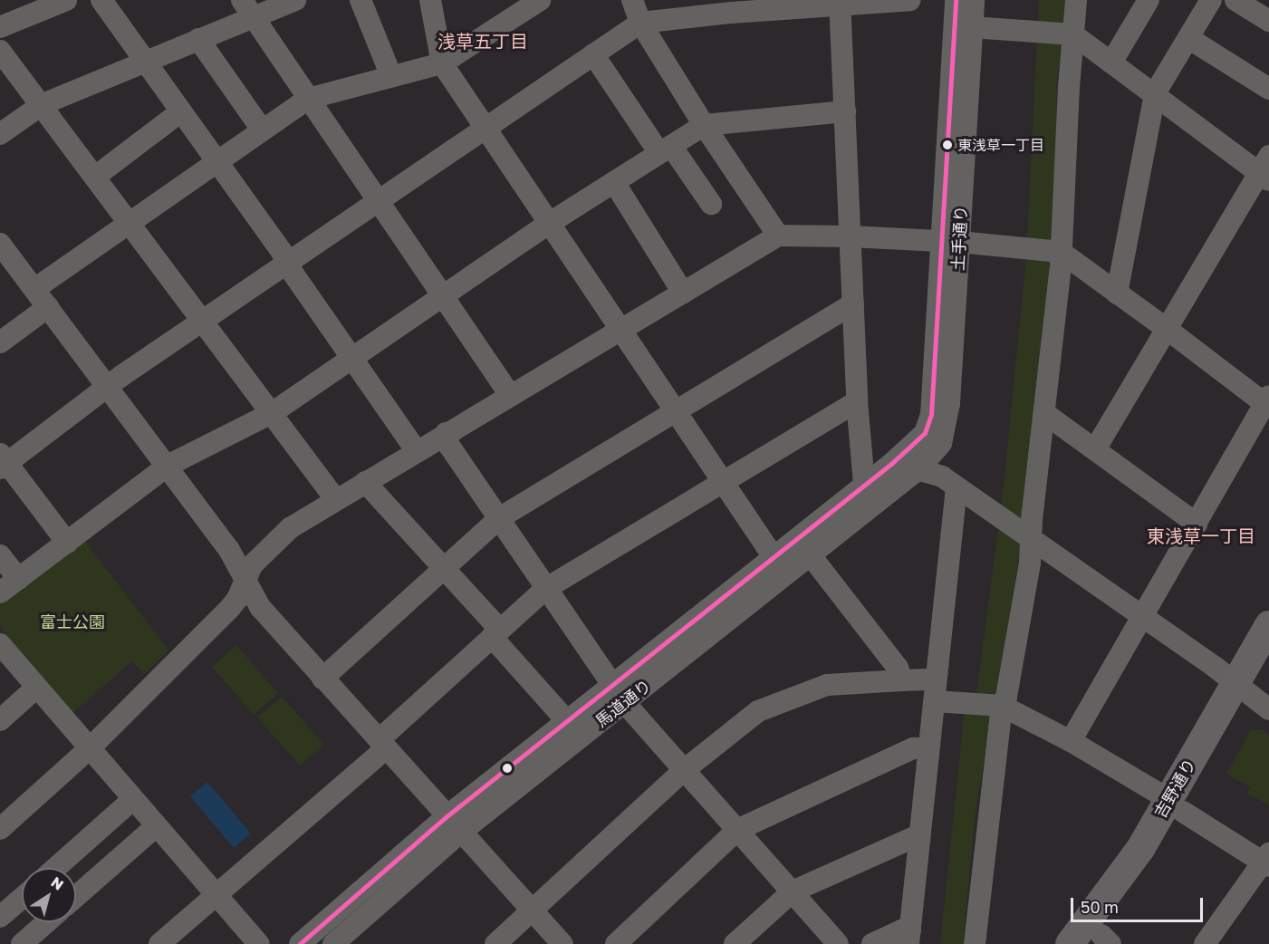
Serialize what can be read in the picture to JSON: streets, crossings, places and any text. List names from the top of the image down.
{
  "streets": {
    "main road": ["吉野通り"],
    "street": ["土手通り", "馬道通り"]
  },
  "crossings": [
    ["土手通り", "馬道通り"]
  ],
  "districts": ["浅草五丁目", "東浅草一丁目"],
  "parks": ["富士公園"],
  "places": ["東浅草一丁目"],
  "scale_bar": "50 m",
  "north": "top right"
}
